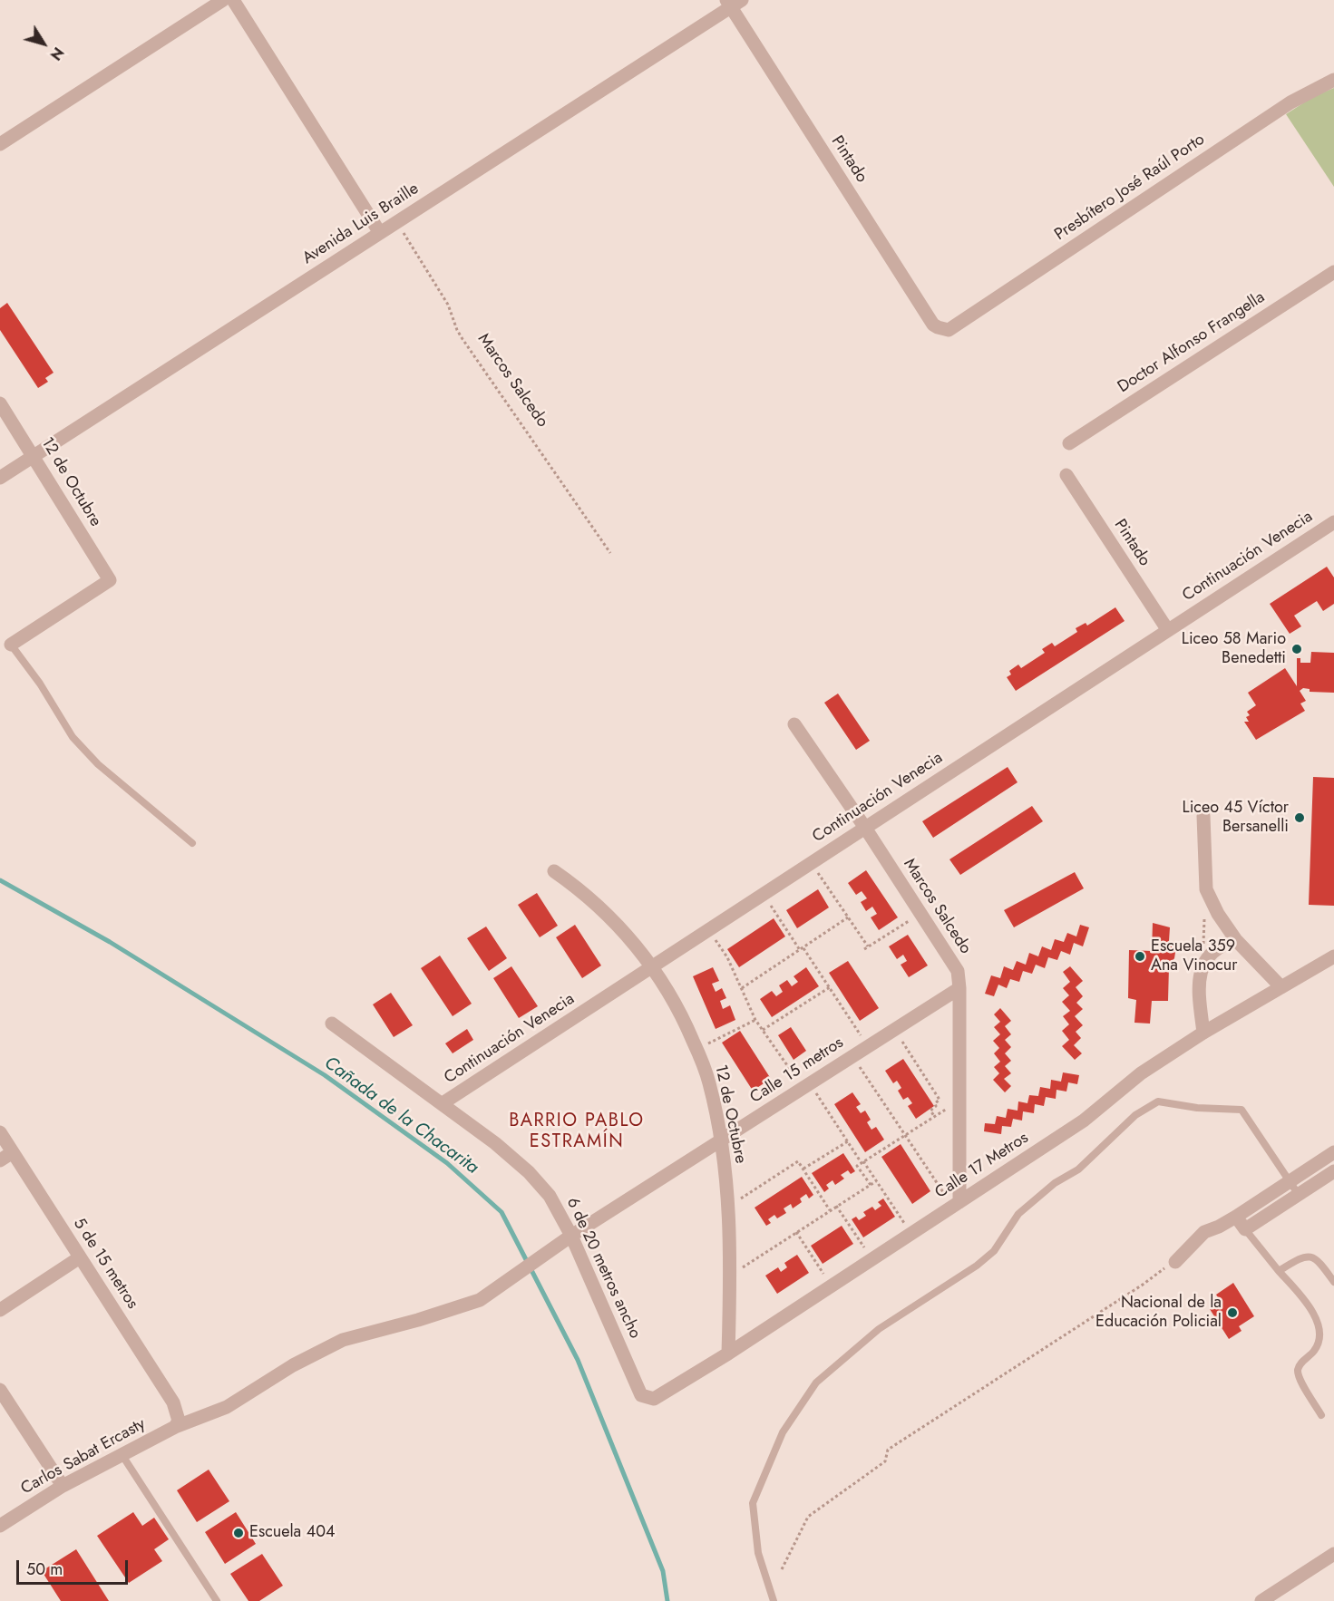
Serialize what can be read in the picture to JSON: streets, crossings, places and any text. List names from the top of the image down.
{
  "streets": {
    "street": [
      "Pintado",
      "Presbítero José Raúl Porto",
      "Avenida Luis Braille",
      "Doctor Alfonso Frangella",
      "Marcos Salcedo",
      "12 de Octubre",
      "Continuación Venecia",
      "Calle 15 metros",
      "Calle 17 Metros",
      "5 de 15 metros",
      "6 de 20 metros ancho",
      "Carlos Sabat Ercasty"
    ]
  },
  "crossings": [
    ["Pintado", "Presbítero José Raúl Porto"],
    ["Pintado", "Avenida Luis Braille"],
    ["Pintado", "Continuación Venecia"],
    ["Avenida Luis Braille", "Marcos Salcedo"],
    ["Avenida Luis Braille", "12 de Octubre"],
    ["Marcos Salcedo", "Continuación Venecia"],
    ["Marcos Salcedo", "Calle 15 metros"],
    ["Marcos Salcedo", "Calle 17 Metros"],
    ["12 de Octubre", "Continuación Venecia"],
    ["12 de Octubre", "Calle 15 metros"],
    ["12 de Octubre", "Calle 17 Metros"],
    ["Continuación Venecia", "6 de 20 metros ancho"],
    ["Calle 15 metros", "6 de 20 metros ancho"],
    ["Calle 15 metros", "Carlos Sabat Ercasty"],
    ["Calle 17 Metros", "6 de 20 metros ancho"],
    ["5 de 15 metros", "Carlos Sabat Ercasty"]
  ],
  "districts": ["BARRIO PABLO ESTRAMÍN"],
  "water": ["Cañada de la Chacarita"],
  "places": [
    "Liceo 58 Mario Benedetti",
    "Liceo 45 Víctor Bersanelli",
    "Escuela 359 Ana Vinocur",
    "Nacional de la Educación Policial",
    "Escuela 404"
  ],
  "scale_bar": "50 m",
  "north": "bottom right"
}
